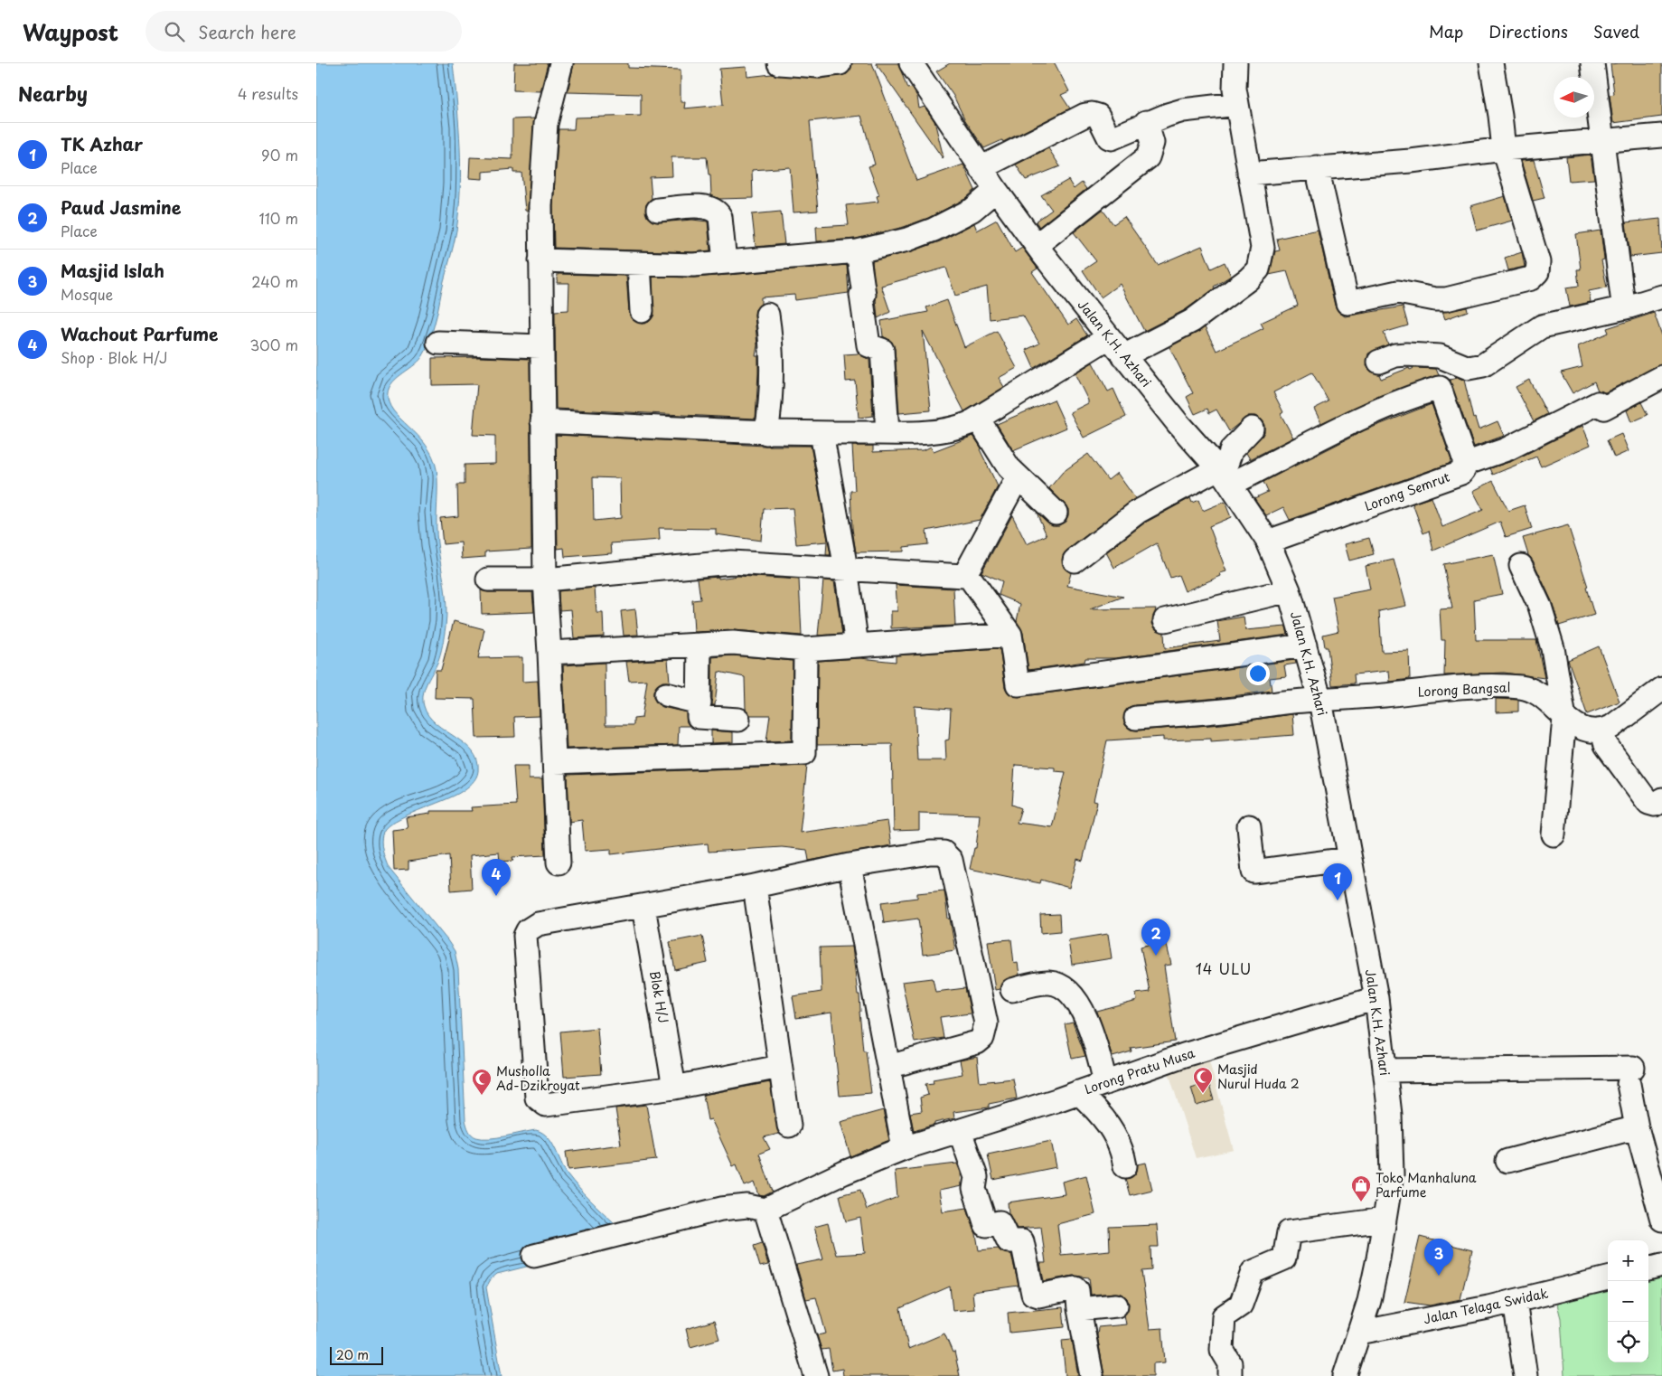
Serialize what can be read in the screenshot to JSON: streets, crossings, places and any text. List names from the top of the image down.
{
  "streets": {
    "street": [
      "Jalan K.H. Azhari",
      "Lorong Semrut",
      "Lorong Bangsal",
      "Blok H/J",
      "Lorong Pratu Musa",
      "Jalan Telaga Swidak"
    ]
  },
  "crossings": [
    ["Jalan K.H. Azhari", "Lorong Semrut"],
    ["Jalan K.H. Azhari", "Lorong Bangsal"],
    ["Jalan K.H. Azhari", "Lorong Pratu Musa"],
    ["Jalan K.H. Azhari", "Jalan Telaga Swidak"]
  ],
  "districts": ["14 ULU"],
  "places": {
    "mosque": ["Masjid Nurul Huda 2", "Musholla Ad-Dzikroyat"],
    "shop": ["Toko Manhaluna Parfume"]
  },
  "scale_bar": "20 m",
  "north": "left",
  "page": {
    "header": "Waypost",
    "search": "Search here",
    "nav": ["Map", "Directions", "Saved"],
    "heading": ["Nearby", "4 results"],
    "list": [
      {
        "mark": "1",
        "name": "TK Azhar",
        "note": "Place",
        "value": "90 m"
      },
      {
        "mark": "2",
        "name": "Paud Jasmine",
        "note": "Place",
        "value": "110 m"
      },
      {
        "mark": "3",
        "name": "Masjid Islah",
        "note": "Mosque",
        "value": "240 m"
      },
      {
        "mark": "4",
        "name": "Wachout Parfume",
        "note": "Shop · Blok H/J",
        "value": "300 m"
      }
    ],
    "pins": [
      "4",
      "1",
      "2",
      "3"
    ],
    "map_buttons": ["+", "−"],
    "scale": "20 m"
  }
}
